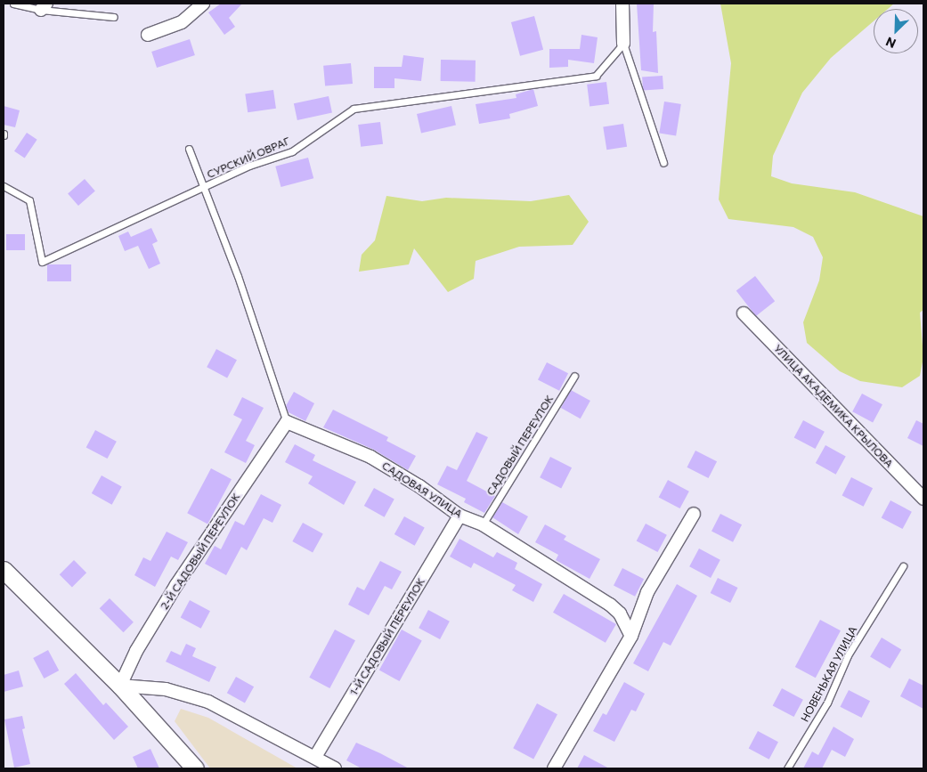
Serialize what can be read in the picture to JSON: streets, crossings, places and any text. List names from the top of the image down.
{
  "streets": {
    "street": [
      "УЛИЦА АКАДЕМИКА КРЫЛОВА",
      "САДОВАЯ УЛИЦА",
      "2-Й САДОВЫЙ ПЕРЕУЛОК",
      "1-Й САДОВЫЙ ПЕРЕУЛОК"
    ],
    "lane": ["СУРСКИЙ ОВРАГ", "САДОВЫЙ ПЕРЕУЛОК", "НОВЕНЬКАЯ УЛИЦА"]
  },
  "crossings": [
    ["САДОВЫЙ ПЕРЕУЛОК", "САДОВАЯ УЛИЦА"],
    ["САДОВАЯ УЛИЦА", "2-Й САДОВЫЙ ПЕРЕУЛОК"],
    ["САДОВАЯ УЛИЦА", "1-Й САДОВЫЙ ПЕРЕУЛОК"]
  ],
  "north": "bottom left"
}
